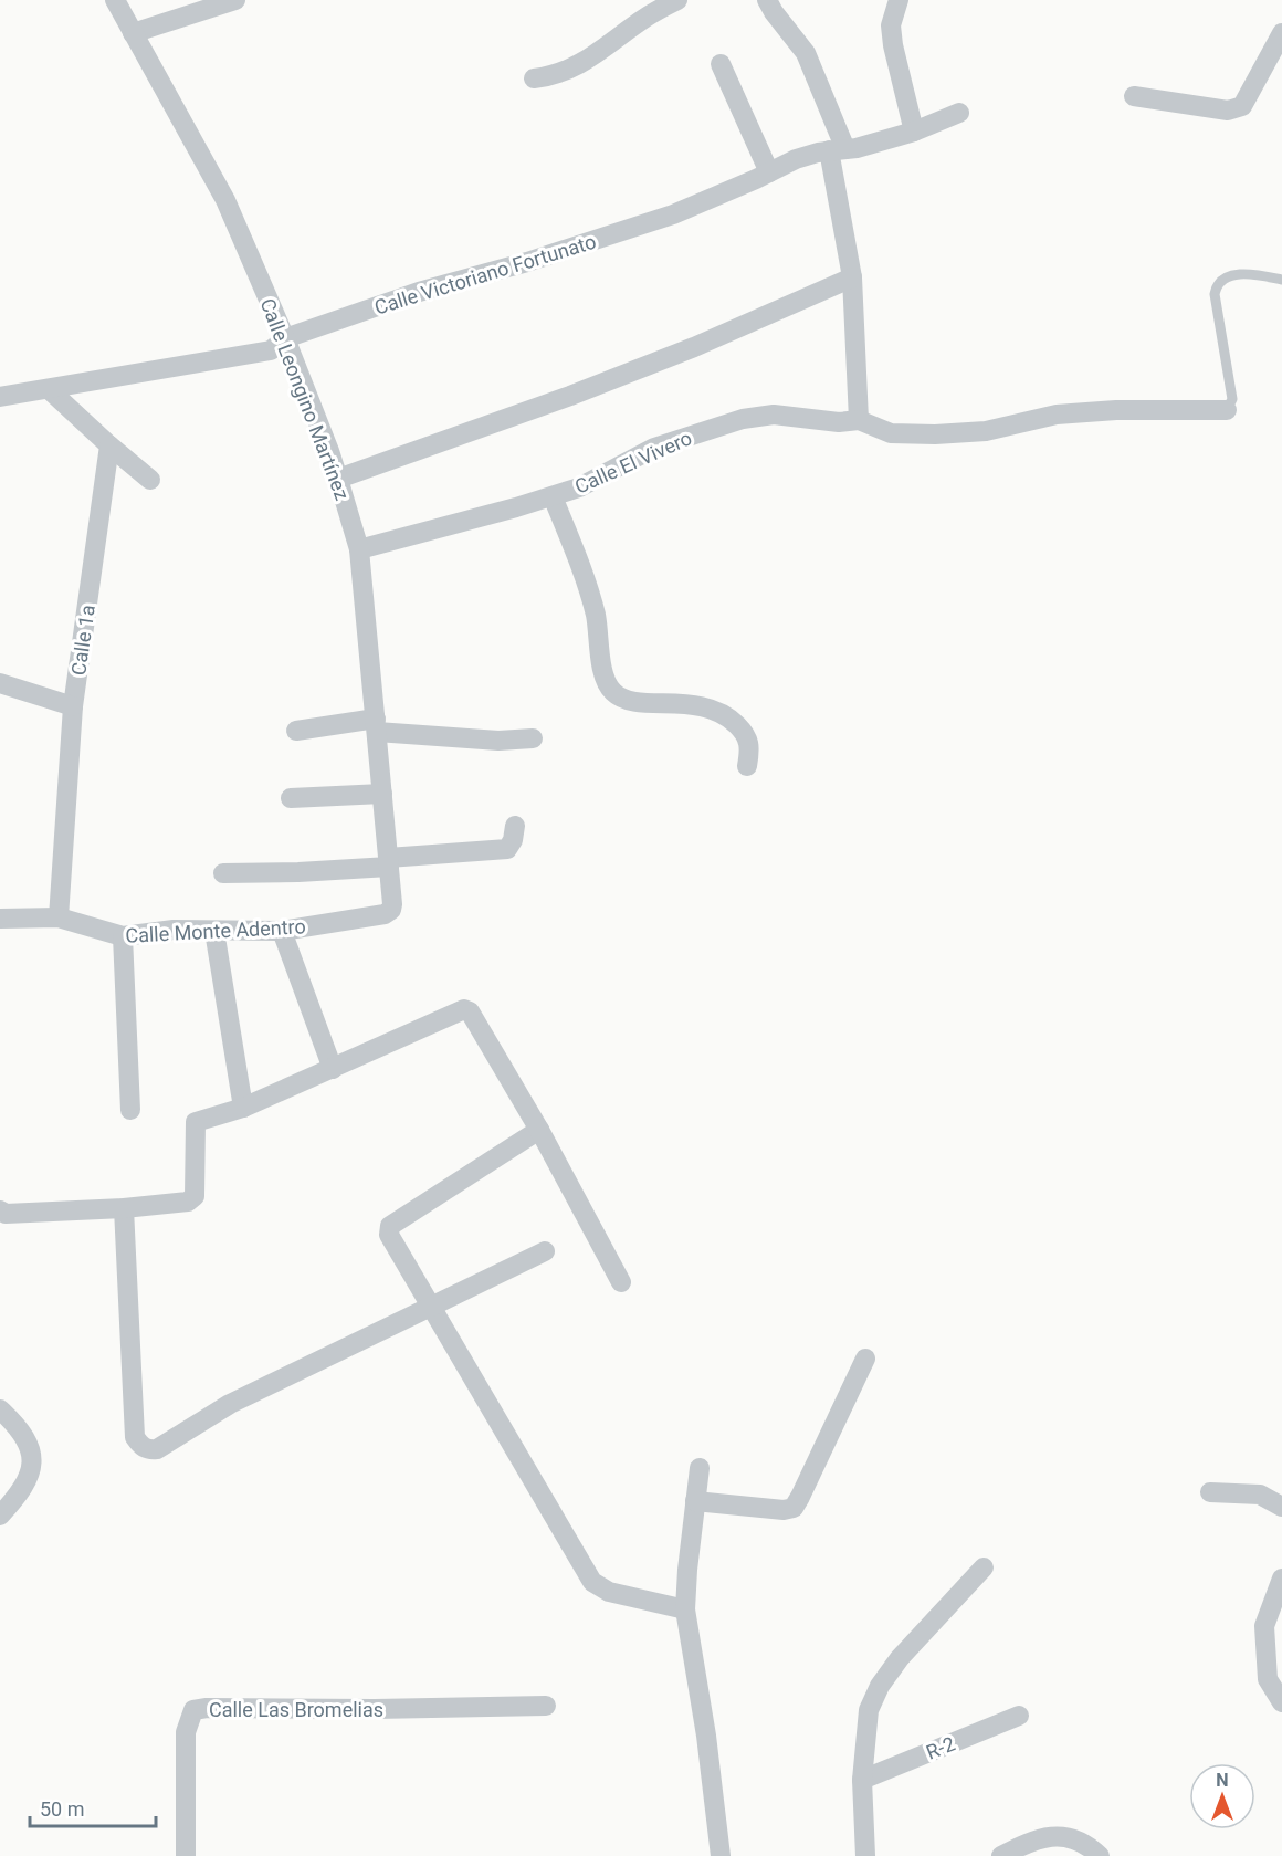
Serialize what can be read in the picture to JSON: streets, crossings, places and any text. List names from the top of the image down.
{
  "streets": {
    "street": [
      "Calle Victoriano Fortunato",
      "Calle Leongino Martínez",
      "Calle El Vivero",
      "Calle 1a",
      "Calle Monte Adentro",
      "Calle Las Bromelias",
      "R-2"
    ]
  },
  "crossings": [
    ["Calle Victoriano Fortunato", "Calle Leongino Martínez"],
    ["Calle Leongino Martínez", "Calle El Vivero"],
    ["Calle Leongino Martínez", "Calle Monte Adentro"],
    ["Calle 1a", "Calle Monte Adentro"]
  ],
  "scale_bar": "50 m",
  "north": "top"
}
